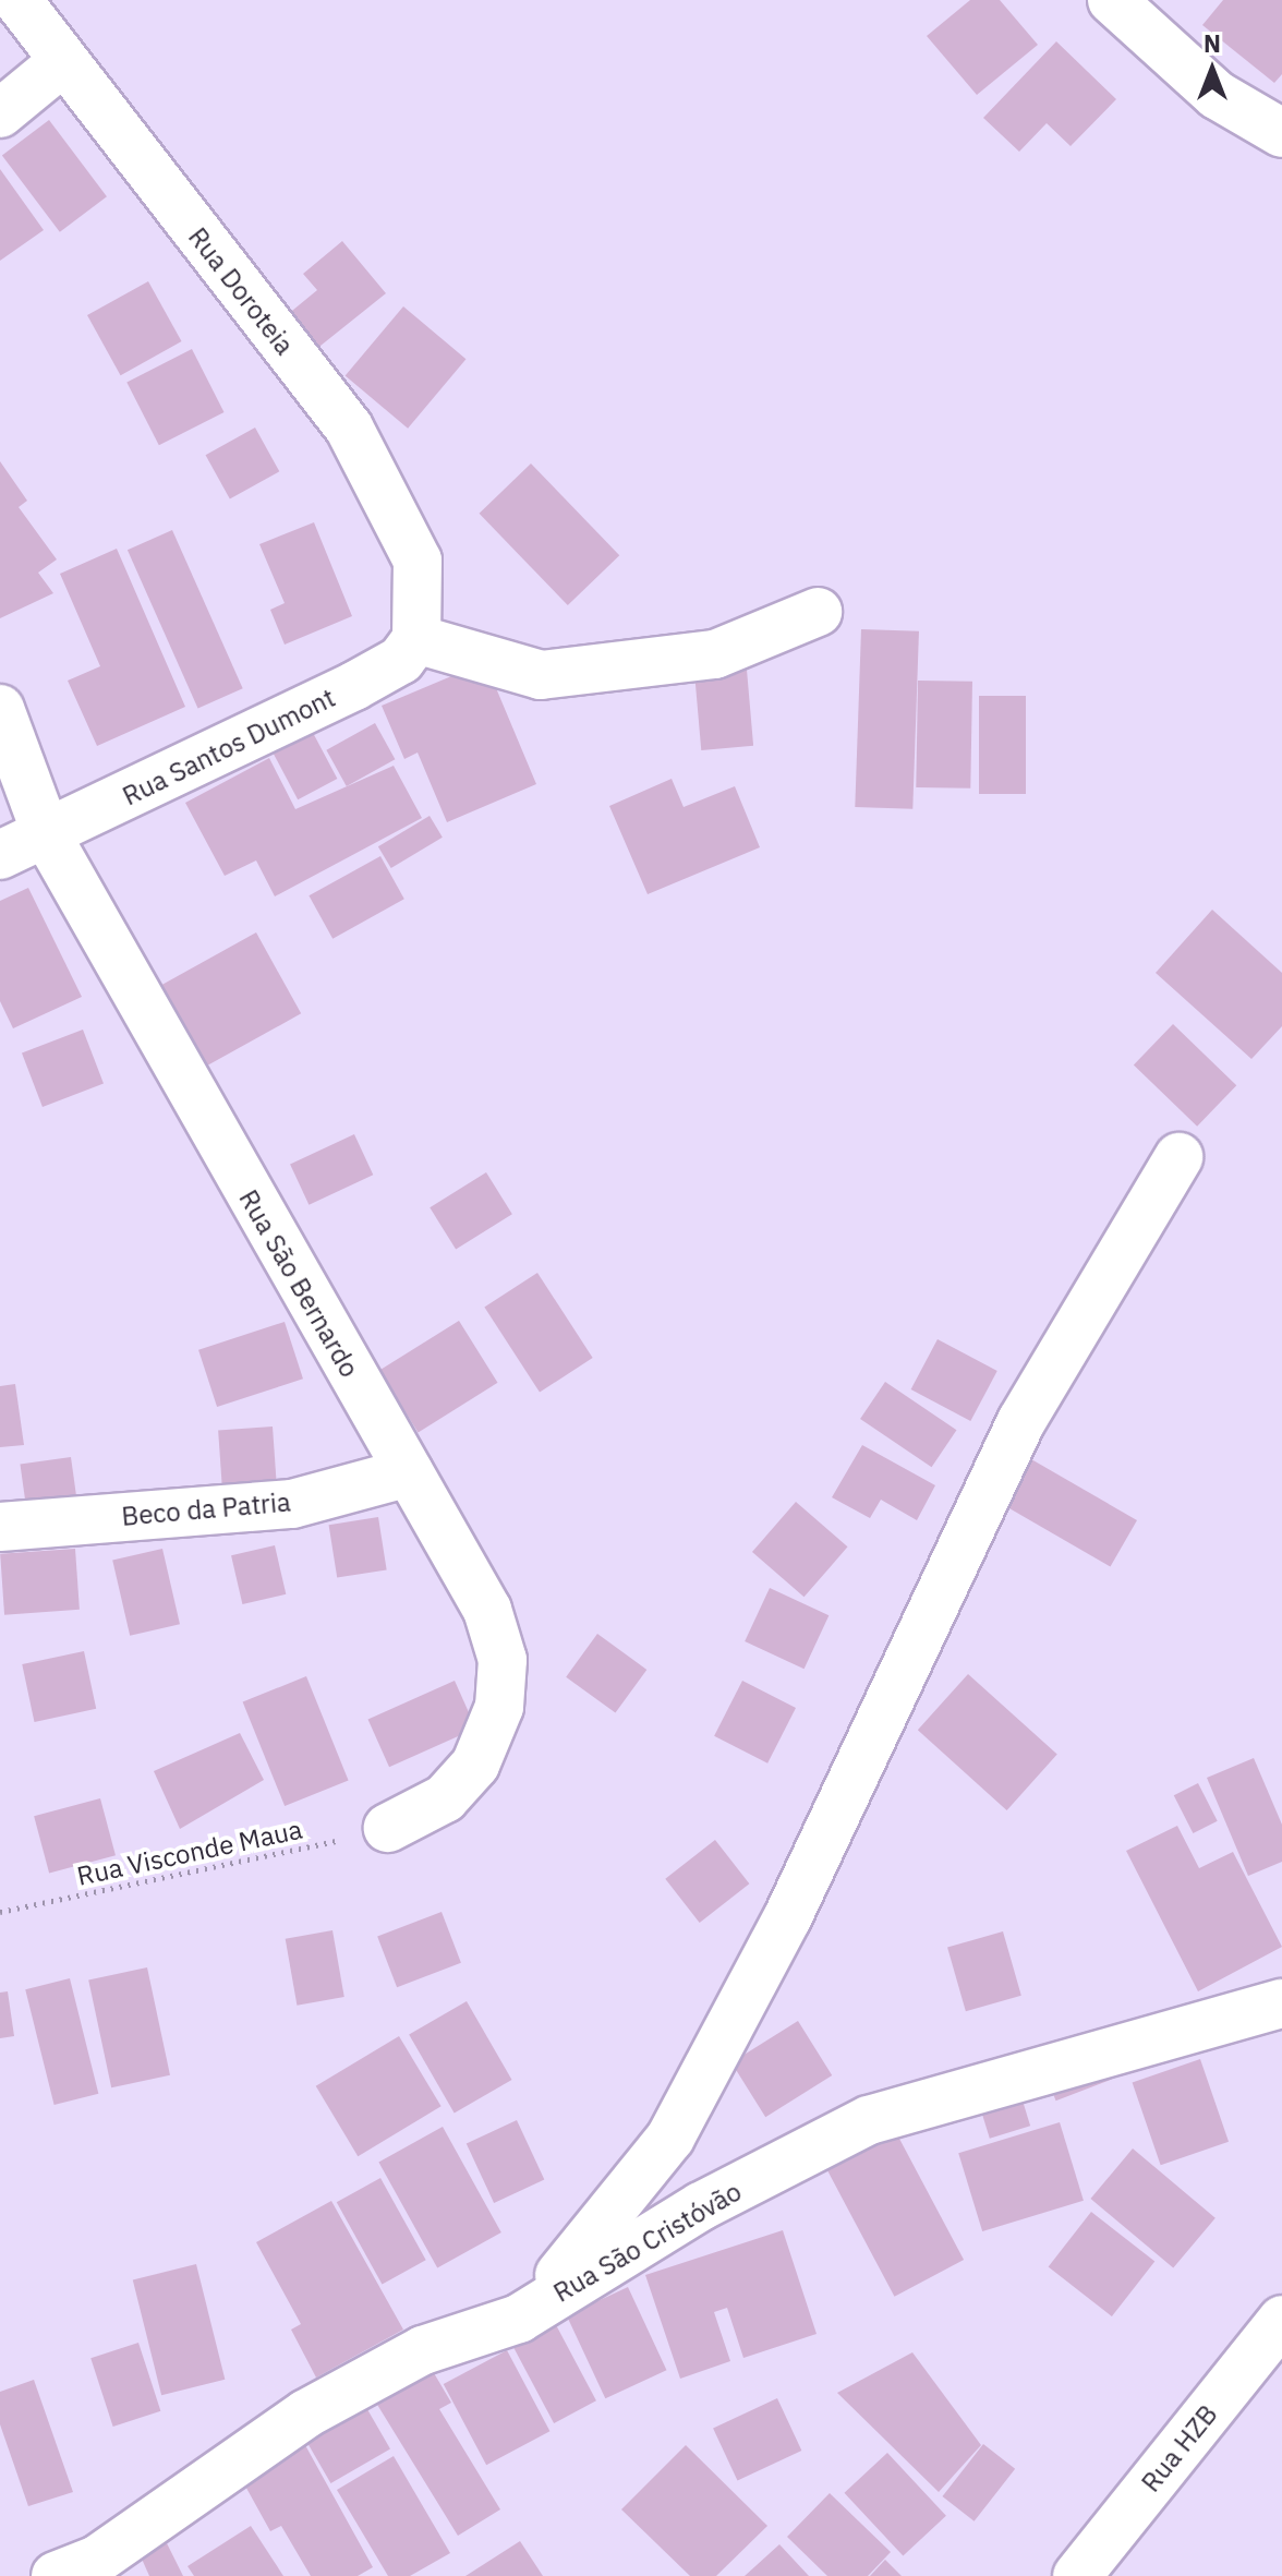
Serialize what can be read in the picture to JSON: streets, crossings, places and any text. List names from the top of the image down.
{
  "streets": {
    "street": [
      "Rua Doroteia",
      "Rua Santos Dumont",
      "Rua São Bernardo",
      "Beco da Patria",
      "Rua São Cristóvão",
      "Rua HZB"
    ],
    "path": ["Rua Visconde Maua"]
  },
  "crossings": [
    ["Rua Doroteia", "Rua Santos Dumont"],
    ["Rua Santos Dumont", "Rua São Bernardo"],
    ["Rua São Bernardo", "Beco da Patria"],
    ["Rua São Bernardo", "Rua Visconde Maua"]
  ],
  "north": "top"
}
